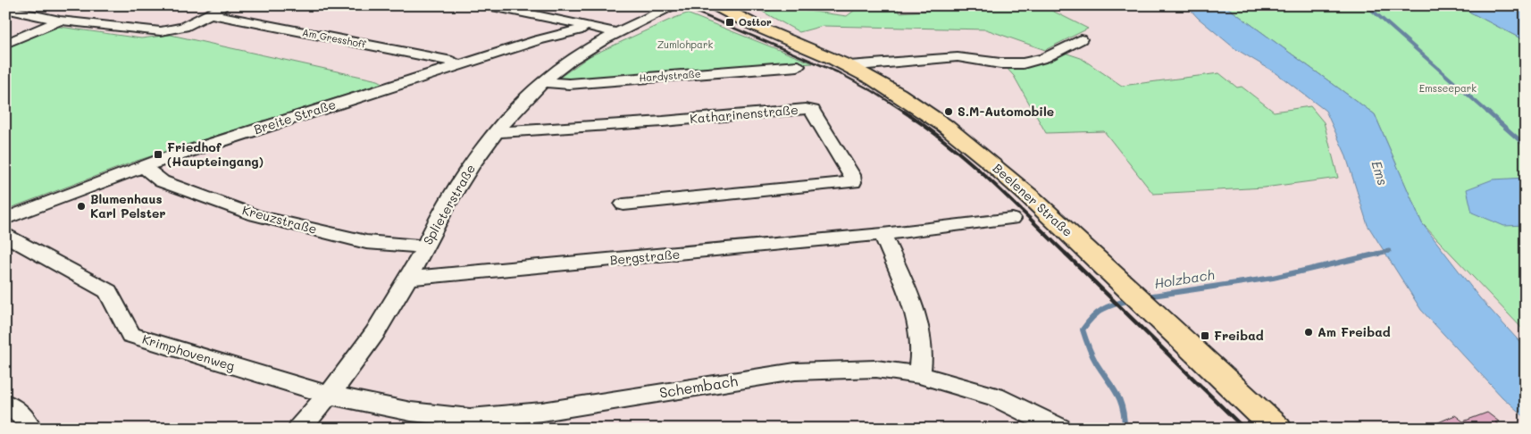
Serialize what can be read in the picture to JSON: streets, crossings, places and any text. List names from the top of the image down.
{
  "streets": {
    "main road": ["Beelener Straße"],
    "street": [
      "Am Gresshoff",
      "Hardystraße",
      "Katharinenstraße",
      "Breite Straße",
      "Splieterstraße",
      "Kreuzstraße",
      "Bergstraße",
      "Krimphovenweg",
      "Schembach"
    ]
  },
  "crossings": [
    ["Am Gresshoff", "Breite Straße"],
    ["Hardystraße", "Splieterstraße"],
    ["Katharinenstraße", "Splieterstraße"],
    ["Breite Straße", "Kreuzstraße"],
    ["Splieterstraße", "Kreuzstraße"],
    ["Splieterstraße", "Bergstraße"],
    ["Splieterstraße", "Krimphovenweg"],
    ["Splieterstraße", "Schembach"],
    ["Krimphovenweg", "Schembach"]
  ],
  "water": ["Ems", "Holzbach"],
  "parks": ["Zumlohpark", "Emsseepark"],
  "places": {
    "transit": ["Osttor", "Friedhof (Haupteingang)", "Freibad"],
    "other": ["S.M-Automobile", "Blumenhaus Karl Pelster", "Am Freibad"]
  }
}
